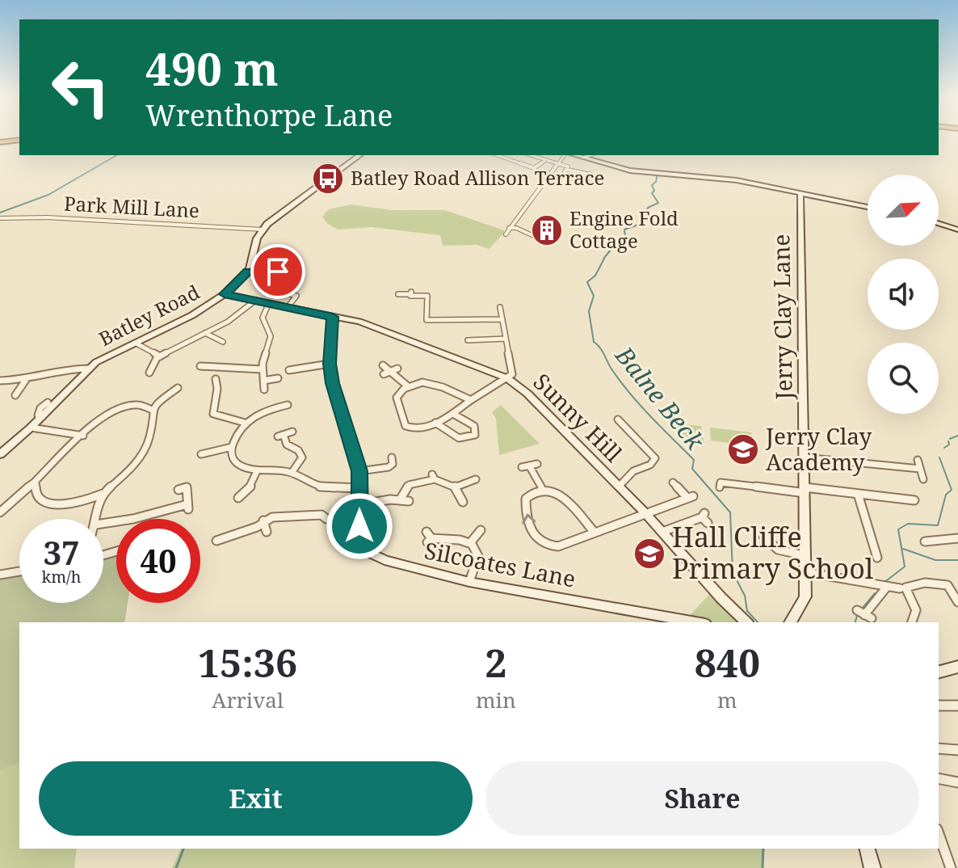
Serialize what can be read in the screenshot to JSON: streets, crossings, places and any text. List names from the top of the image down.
{
  "streets": {
    "street": [
      "Park Mill Lane",
      "Batley Road",
      "Jerry Clay Lane",
      "Sunny Hill",
      "Silcoates Lane"
    ]
  },
  "crossings": [
    ["Park Mill Lane", "Batley Road"],
    ["Batley Road", "Sunny Hill"],
    ["Sunny Hill", "Silcoates Lane"]
  ],
  "water": ["Balne Beck"],
  "places": {
    "bus stop": ["Batley Road Allison Terrace"],
    "building": ["Engine Fold Cottage"],
    "school or university": ["Jerry Clay Academy", "Hall Cliffe Primary School"]
  },
  "north": "top right",
  "page": {
    "turn": ["490 m", "Wrenthorpe Lane"],
    "speed": "37 km/h",
    "limit": "40",
    "eta": [
      "15:36",
      "Arrival",
      "2",
      "min",
      "840",
      "m"
    ],
    "buttons": ["Exit", "Share"]
  }
}
